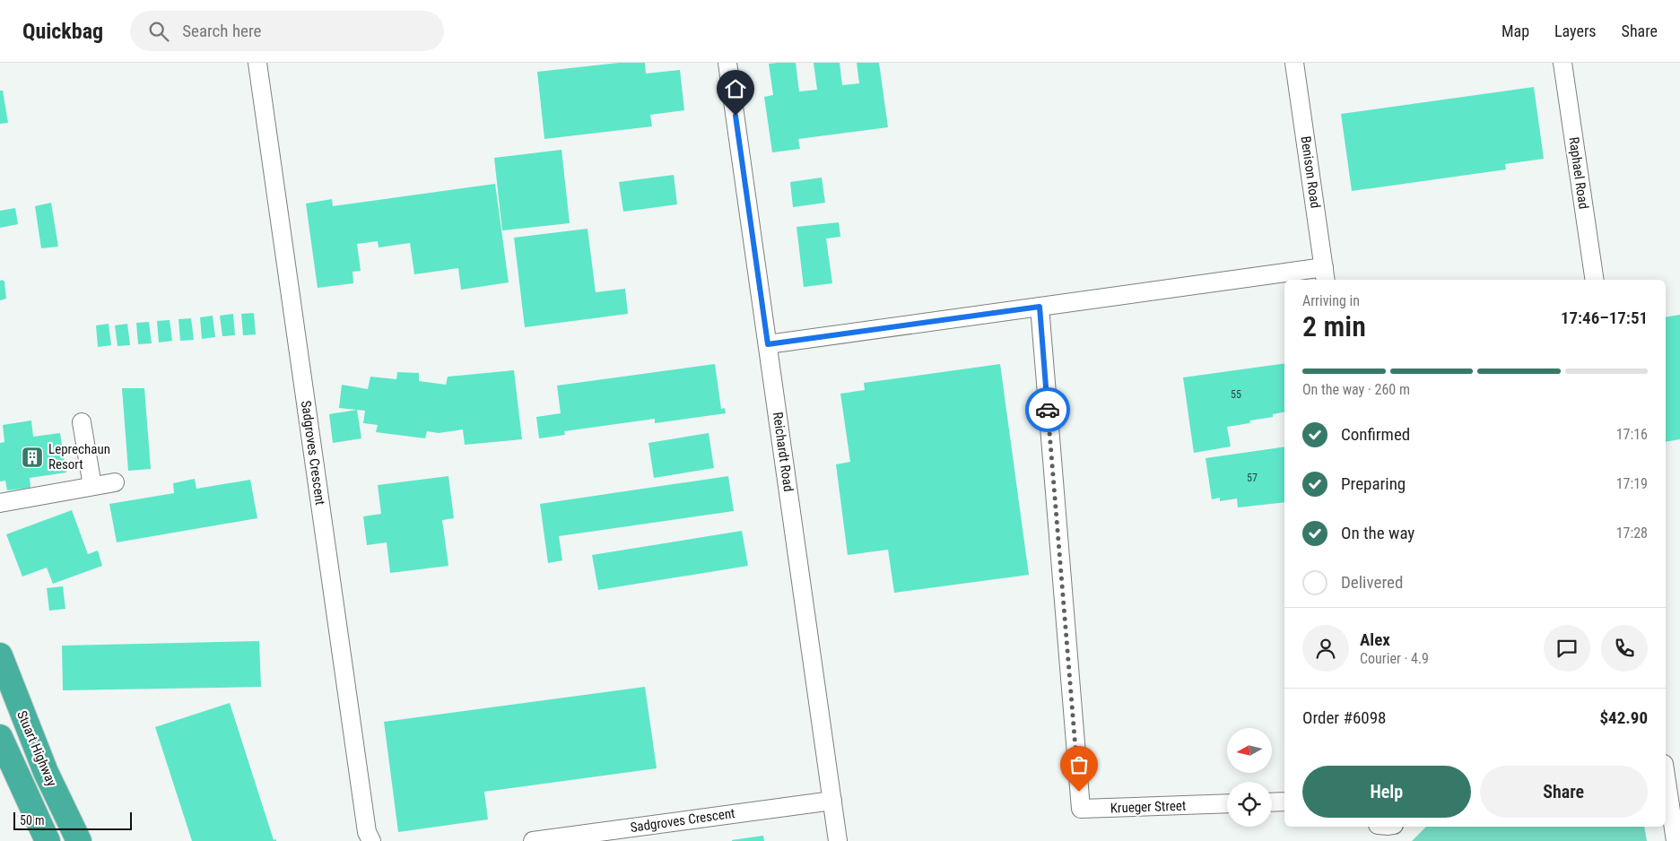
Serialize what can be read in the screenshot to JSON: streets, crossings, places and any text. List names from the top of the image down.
{
  "streets": {
    "highway": ["Stuart Highway"],
    "street": [
      "Benison Road",
      "Raphael Road",
      "Reichardt Road",
      "Sadgroves Crescent",
      "Krueger Street"
    ]
  },
  "crossings": [
    ["Reichardt Road", "Sadgroves Crescent"]
  ],
  "places": {
    "building": ["Leprechaun Resort"]
  },
  "house_numbers": ["55", "57"],
  "scale_bar": "50 m",
  "north": "left",
  "page": {
    "header": "Quickbag",
    "search": "Search here",
    "nav": ["Map", "Layers", "Share"],
    "heading": ["2 min", "Arriving in", "17:46–17:51"],
    "panel": [
      "Alex",
      "Courier · 4.9",
      "Order #6098",
      "$42.90"
    ],
    "bar": "On the way · 260 m",
    "list": [
      ["Confirmed", "17:16"],
      ["Preparing", "17:19"],
      ["On the way", "17:28"],
      "Delivered"
    ],
    "buttons": ["Help", "Share"],
    "scale": "50 m"
  }
}
